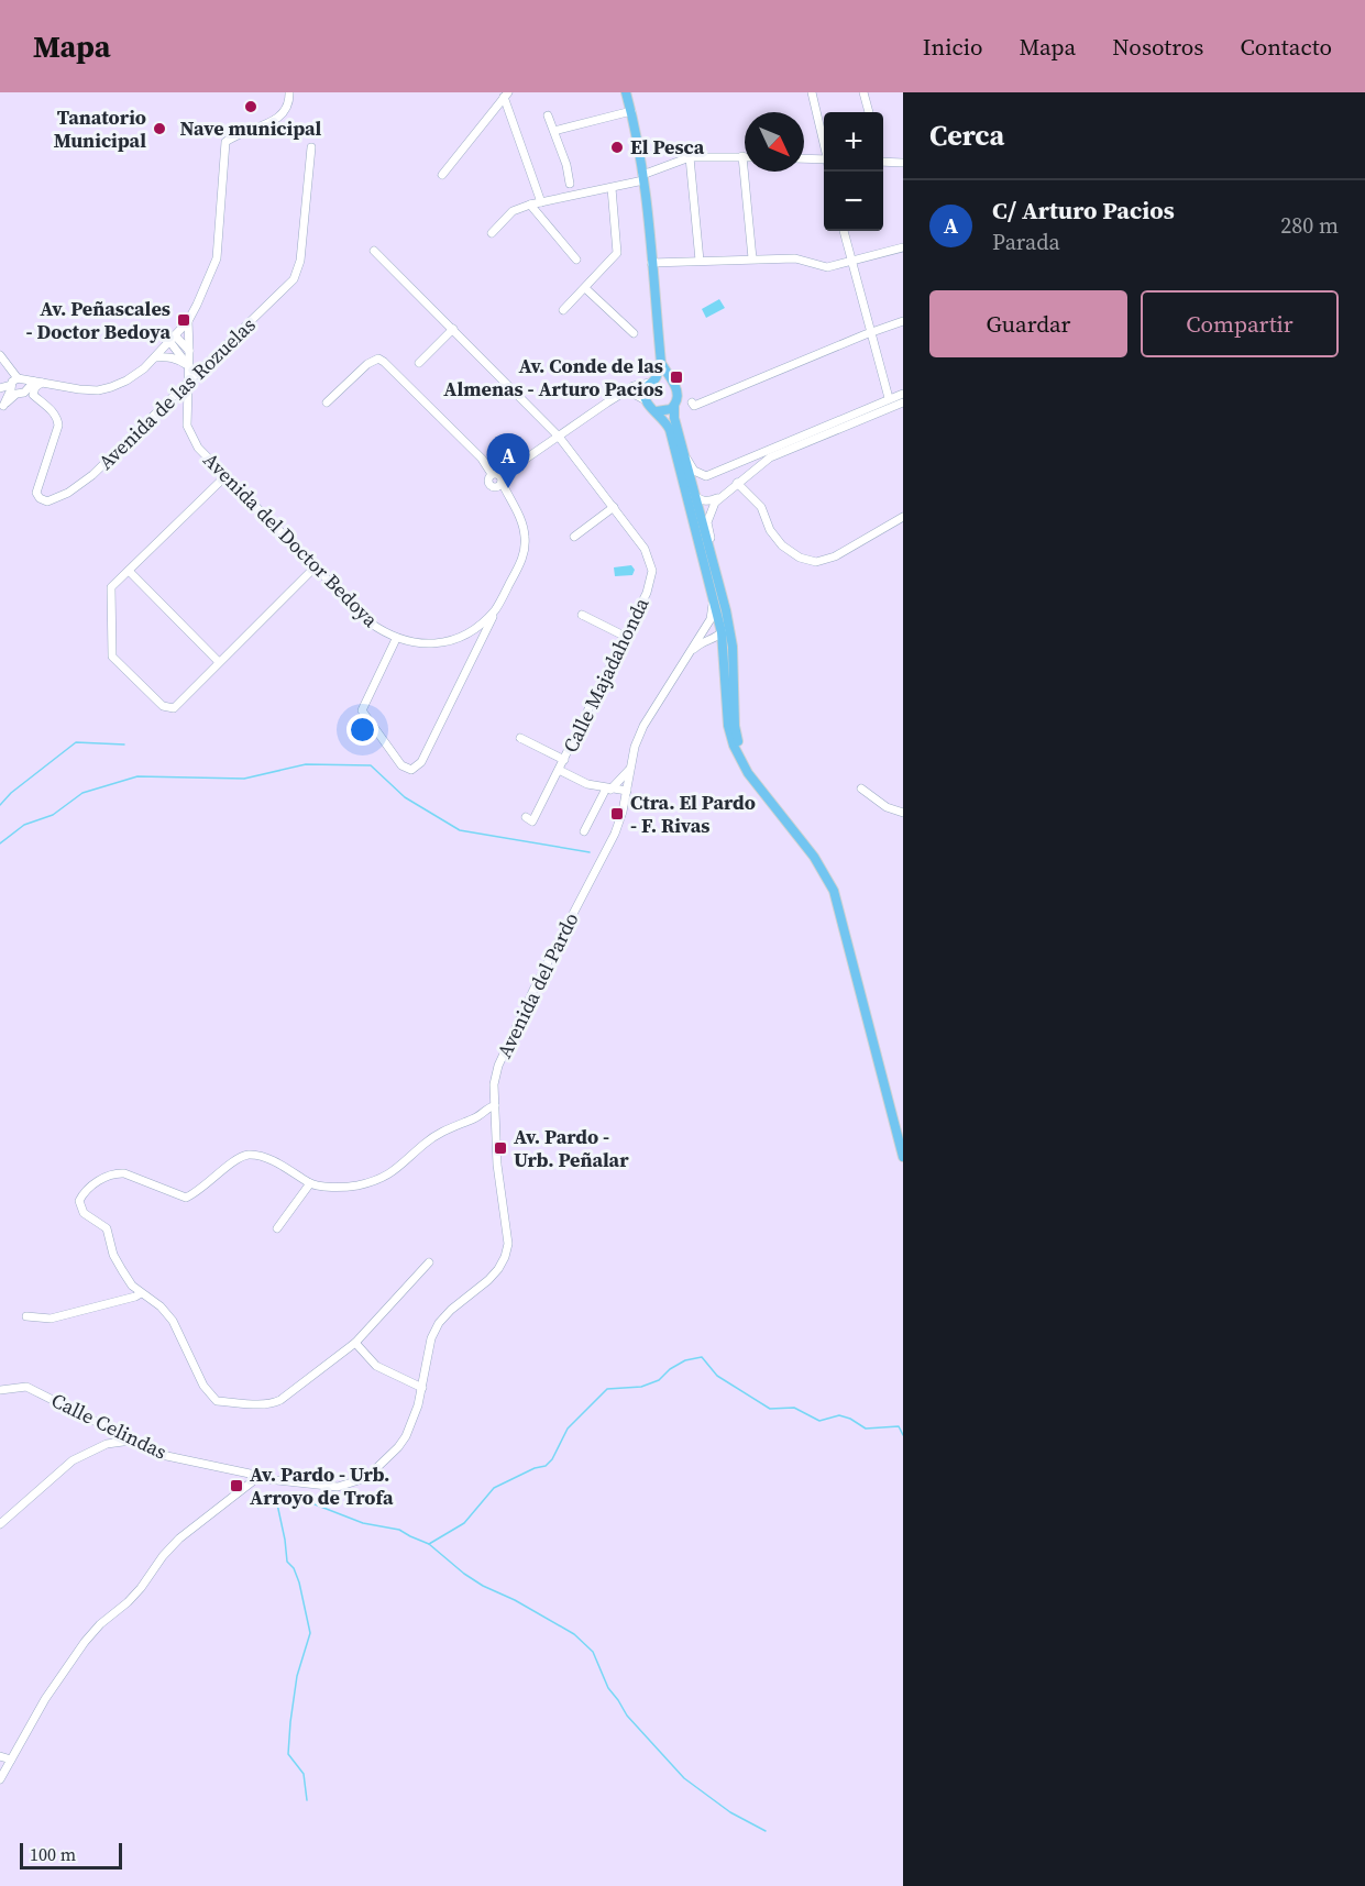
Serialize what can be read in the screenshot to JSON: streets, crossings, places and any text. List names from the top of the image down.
{
  "streets": {
    "street": [
      "Avenida de las Rozuelas",
      "Avenida del Doctor Bedoya",
      "Calle Majadahonda",
      "Avenida del Pardo",
      "Calle Celindas"
    ]
  },
  "crossings": [
    ["Avenida de las Rozuelas", "Avenida del Doctor Bedoya"],
    ["Avenida del Pardo", "Calle Celindas"]
  ],
  "places": {
    "other": ["Nave municipal", "Tanatorio Municipal", "El Pesca"],
    "transit": [
      "Av. Peñascales - Doctor Bedoya",
      "Av. Conde de las Almenas - Arturo Pacios",
      "Ctra. El Pardo - F. Rivas",
      "Av. Pardo - Urb. Peñalar",
      "Av. Pardo - Urb. Arroyo de Trofa"
    ]
  },
  "scale_bar": "100 m",
  "north": "bottom right",
  "page": {
    "header": "Mapa",
    "nav": [
      "Inicio",
      "Mapa",
      "Nosotros",
      "Contacto"
    ],
    "heading": "Cerca",
    "map_buttons": ["+", "−"],
    "list": [
      {
        "mark": "A",
        "name": "C/ Arturo Pacios",
        "note": "Parada",
        "value": "280 m"
      }
    ],
    "buttons": ["Guardar", "Compartir"],
    "pins": "A",
    "scale": "100 m"
  }
}
